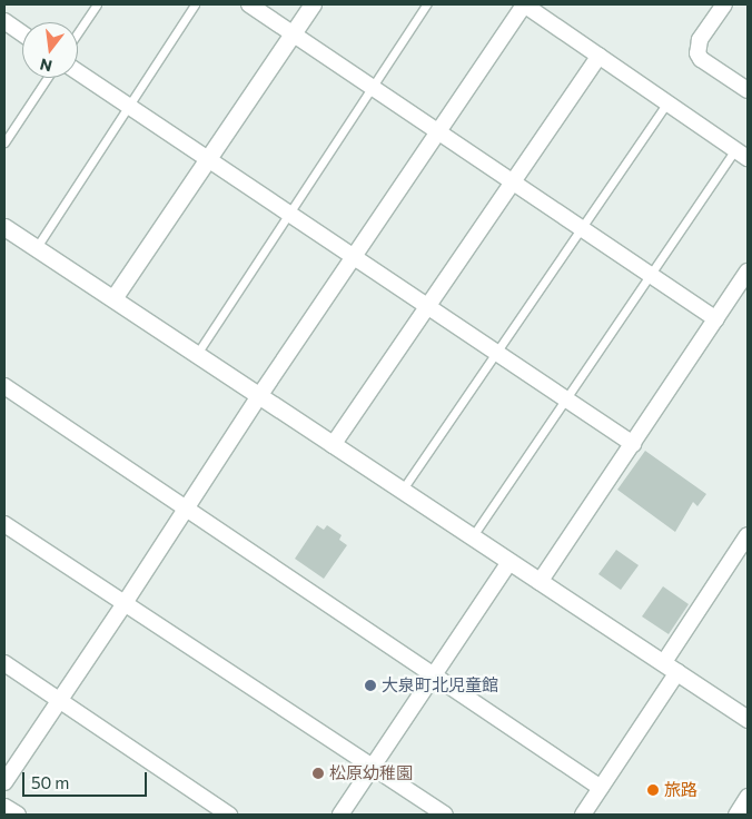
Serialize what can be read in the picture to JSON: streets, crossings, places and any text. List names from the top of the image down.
{
  "places": ["大泉町北児童館", "松原幼稚園", "旅路"],
  "scale_bar": "50 m",
  "north": "bottom"
}
